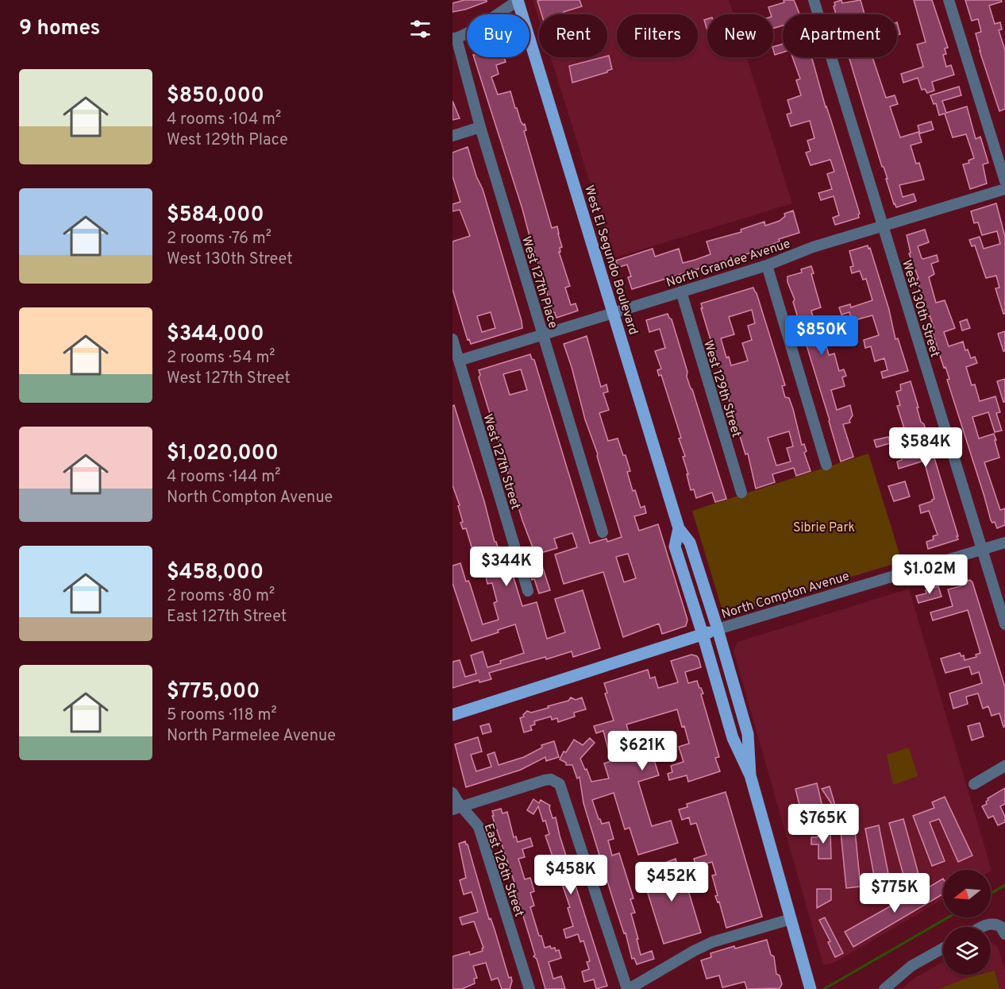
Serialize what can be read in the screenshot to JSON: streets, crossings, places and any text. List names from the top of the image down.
{
  "streets": {
    "main road": ["West El Segundo Boulevard", "North Compton Avenue"],
    "street": [
      "North Grandee Avenue",
      "West 127th Place",
      "West 130th Street",
      "West 129th Street",
      "West 127th Street",
      "East 126th Street"
    ]
  },
  "crossings": [
    ["West El Segundo Boulevard", "North Grandee Avenue"],
    ["West El Segundo Boulevard", "North Compton Avenue"],
    ["North Grandee Avenue", "West 127th Place"],
    ["North Grandee Avenue", "West 130th Street"],
    ["North Grandee Avenue", "West 129th Street"],
    ["North Grandee Avenue", "West 127th Street"],
    ["West 130th Street", "North Compton Avenue"]
  ],
  "parks": ["Sibrie Park"],
  "north": "left",
  "page": {
    "heading": "9 homes",
    "chip": [
      "Buy",
      "Rent",
      "Filters",
      "New",
      "Apartment"
    ],
    "list": [
      {
        "name": "$850,000",
        "note": "4 rooms · 104 m² · West 129th Place"
      },
      {
        "name": "$584,000",
        "note": "2 rooms · 76 m² · West 130th Street"
      },
      {
        "name": "$344,000",
        "note": "2 rooms · 54 m² · West 127th Street"
      },
      {
        "name": "$1,020,000",
        "note": "4 rooms · 144 m² · North Compton Avenue"
      },
      {
        "name": "$458,000",
        "note": "2 rooms · 80 m² · East 127th Street"
      },
      {
        "name": "$775,000",
        "note": "5 rooms · 118 m² · North Parmelee Avenue"
      }
    ],
    "price": [
      "$850K",
      "$584K",
      "$344K",
      "$1.02M",
      "$621K",
      "$765K",
      "$458K",
      "$452K",
      "$775K"
    ]
  }
}
